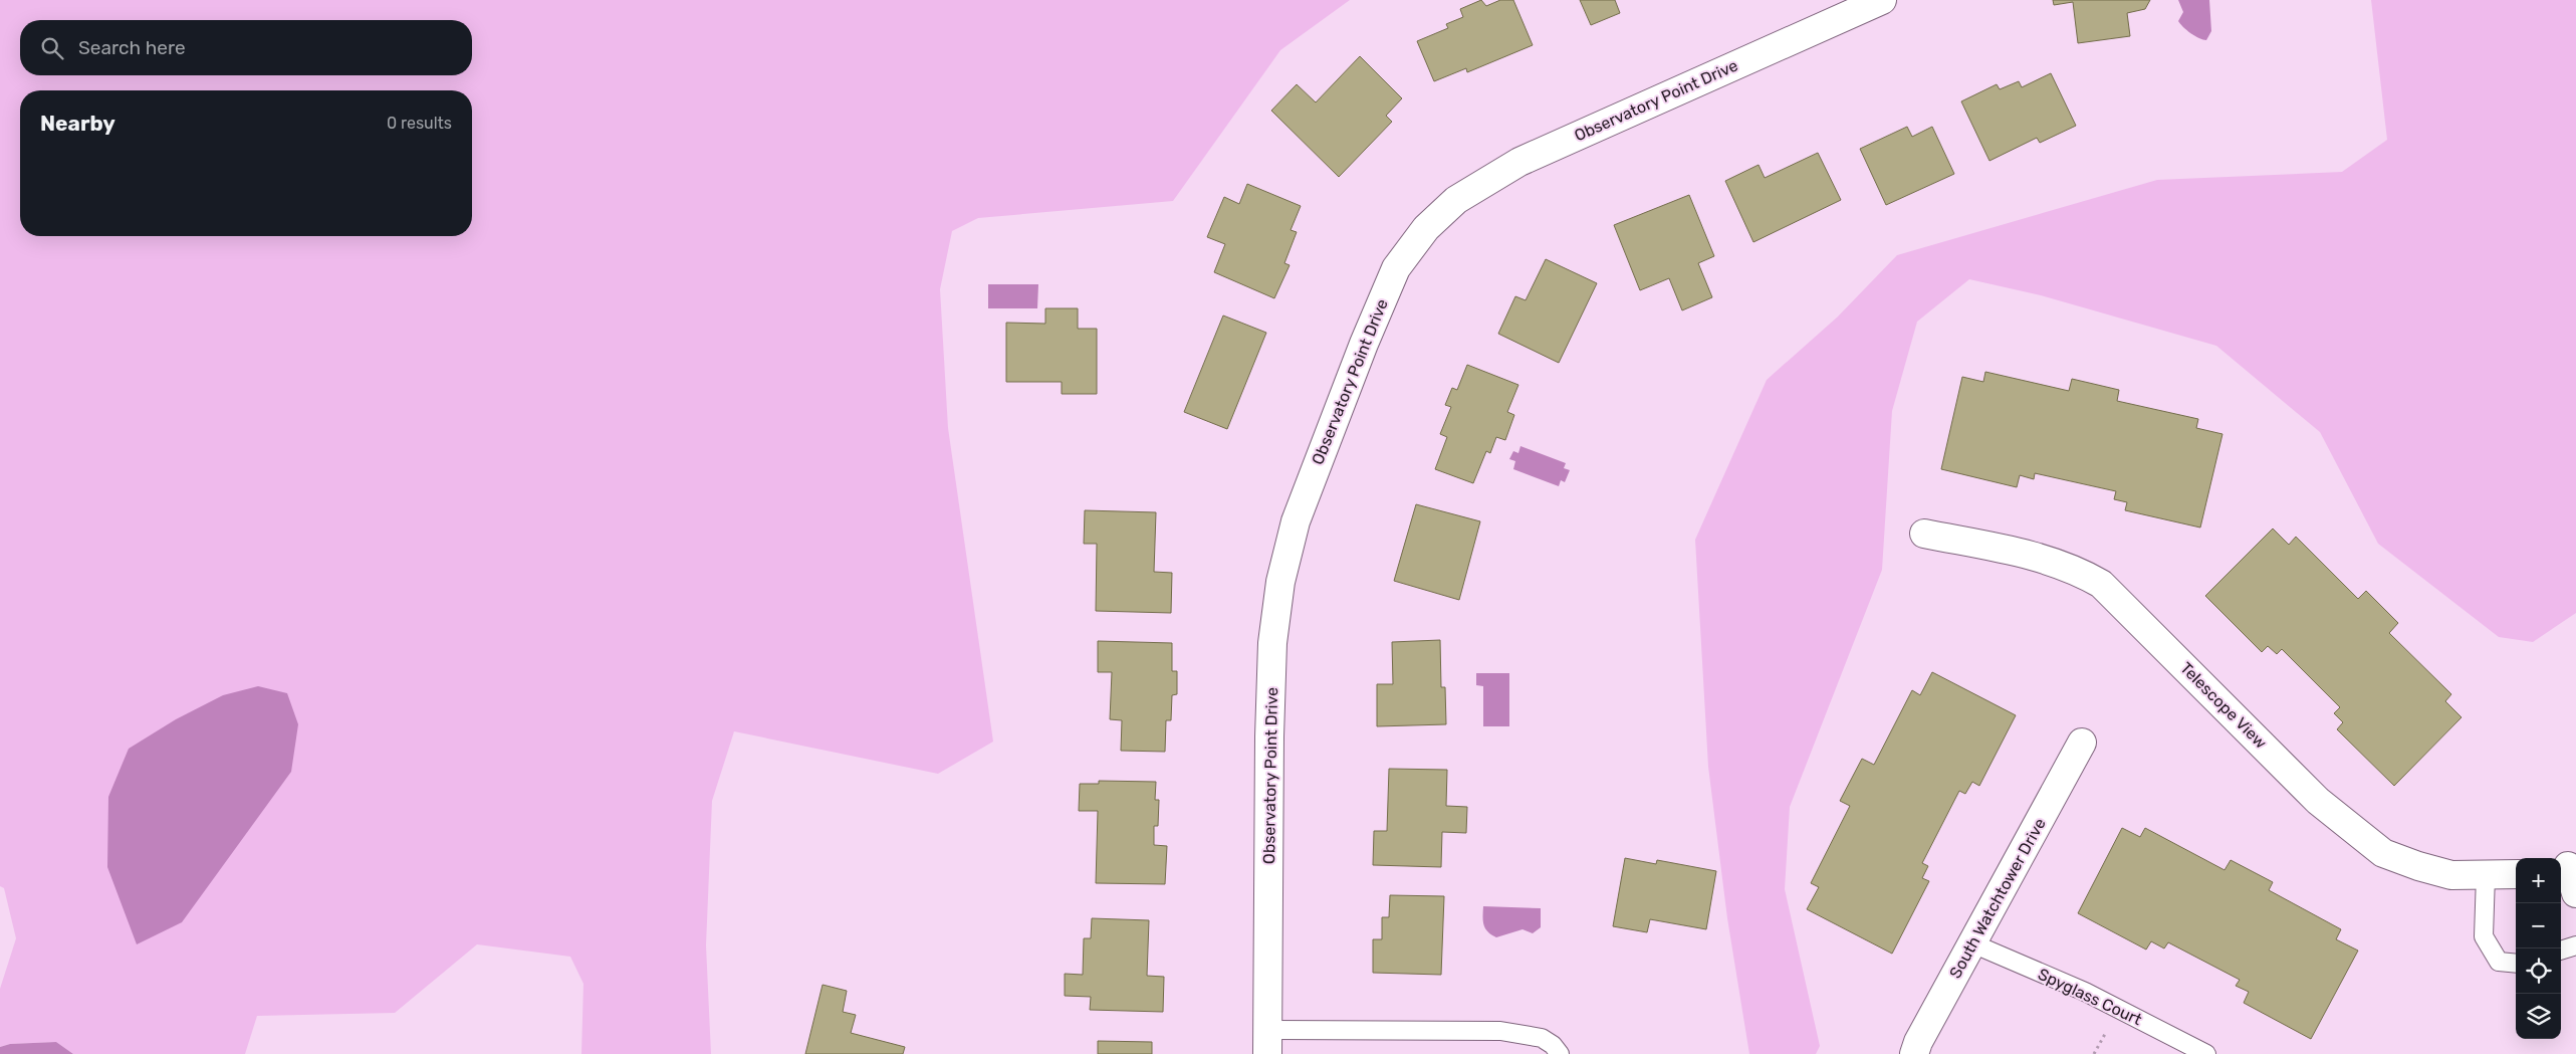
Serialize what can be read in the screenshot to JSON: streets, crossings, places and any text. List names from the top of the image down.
{
  "streets": {
    "street": ["Observatory Point Drive", "Telescope View", "South Watchtower Drive"],
    "lane": ["Spyglass Court"]
  },
  "crossings": [
    ["South Watchtower Drive", "Spyglass Court"]
  ],
  "page": {
    "search": "Search here",
    "heading": ["Nearby", "0 results"],
    "map_buttons": ["+", "−"]
  }
}
